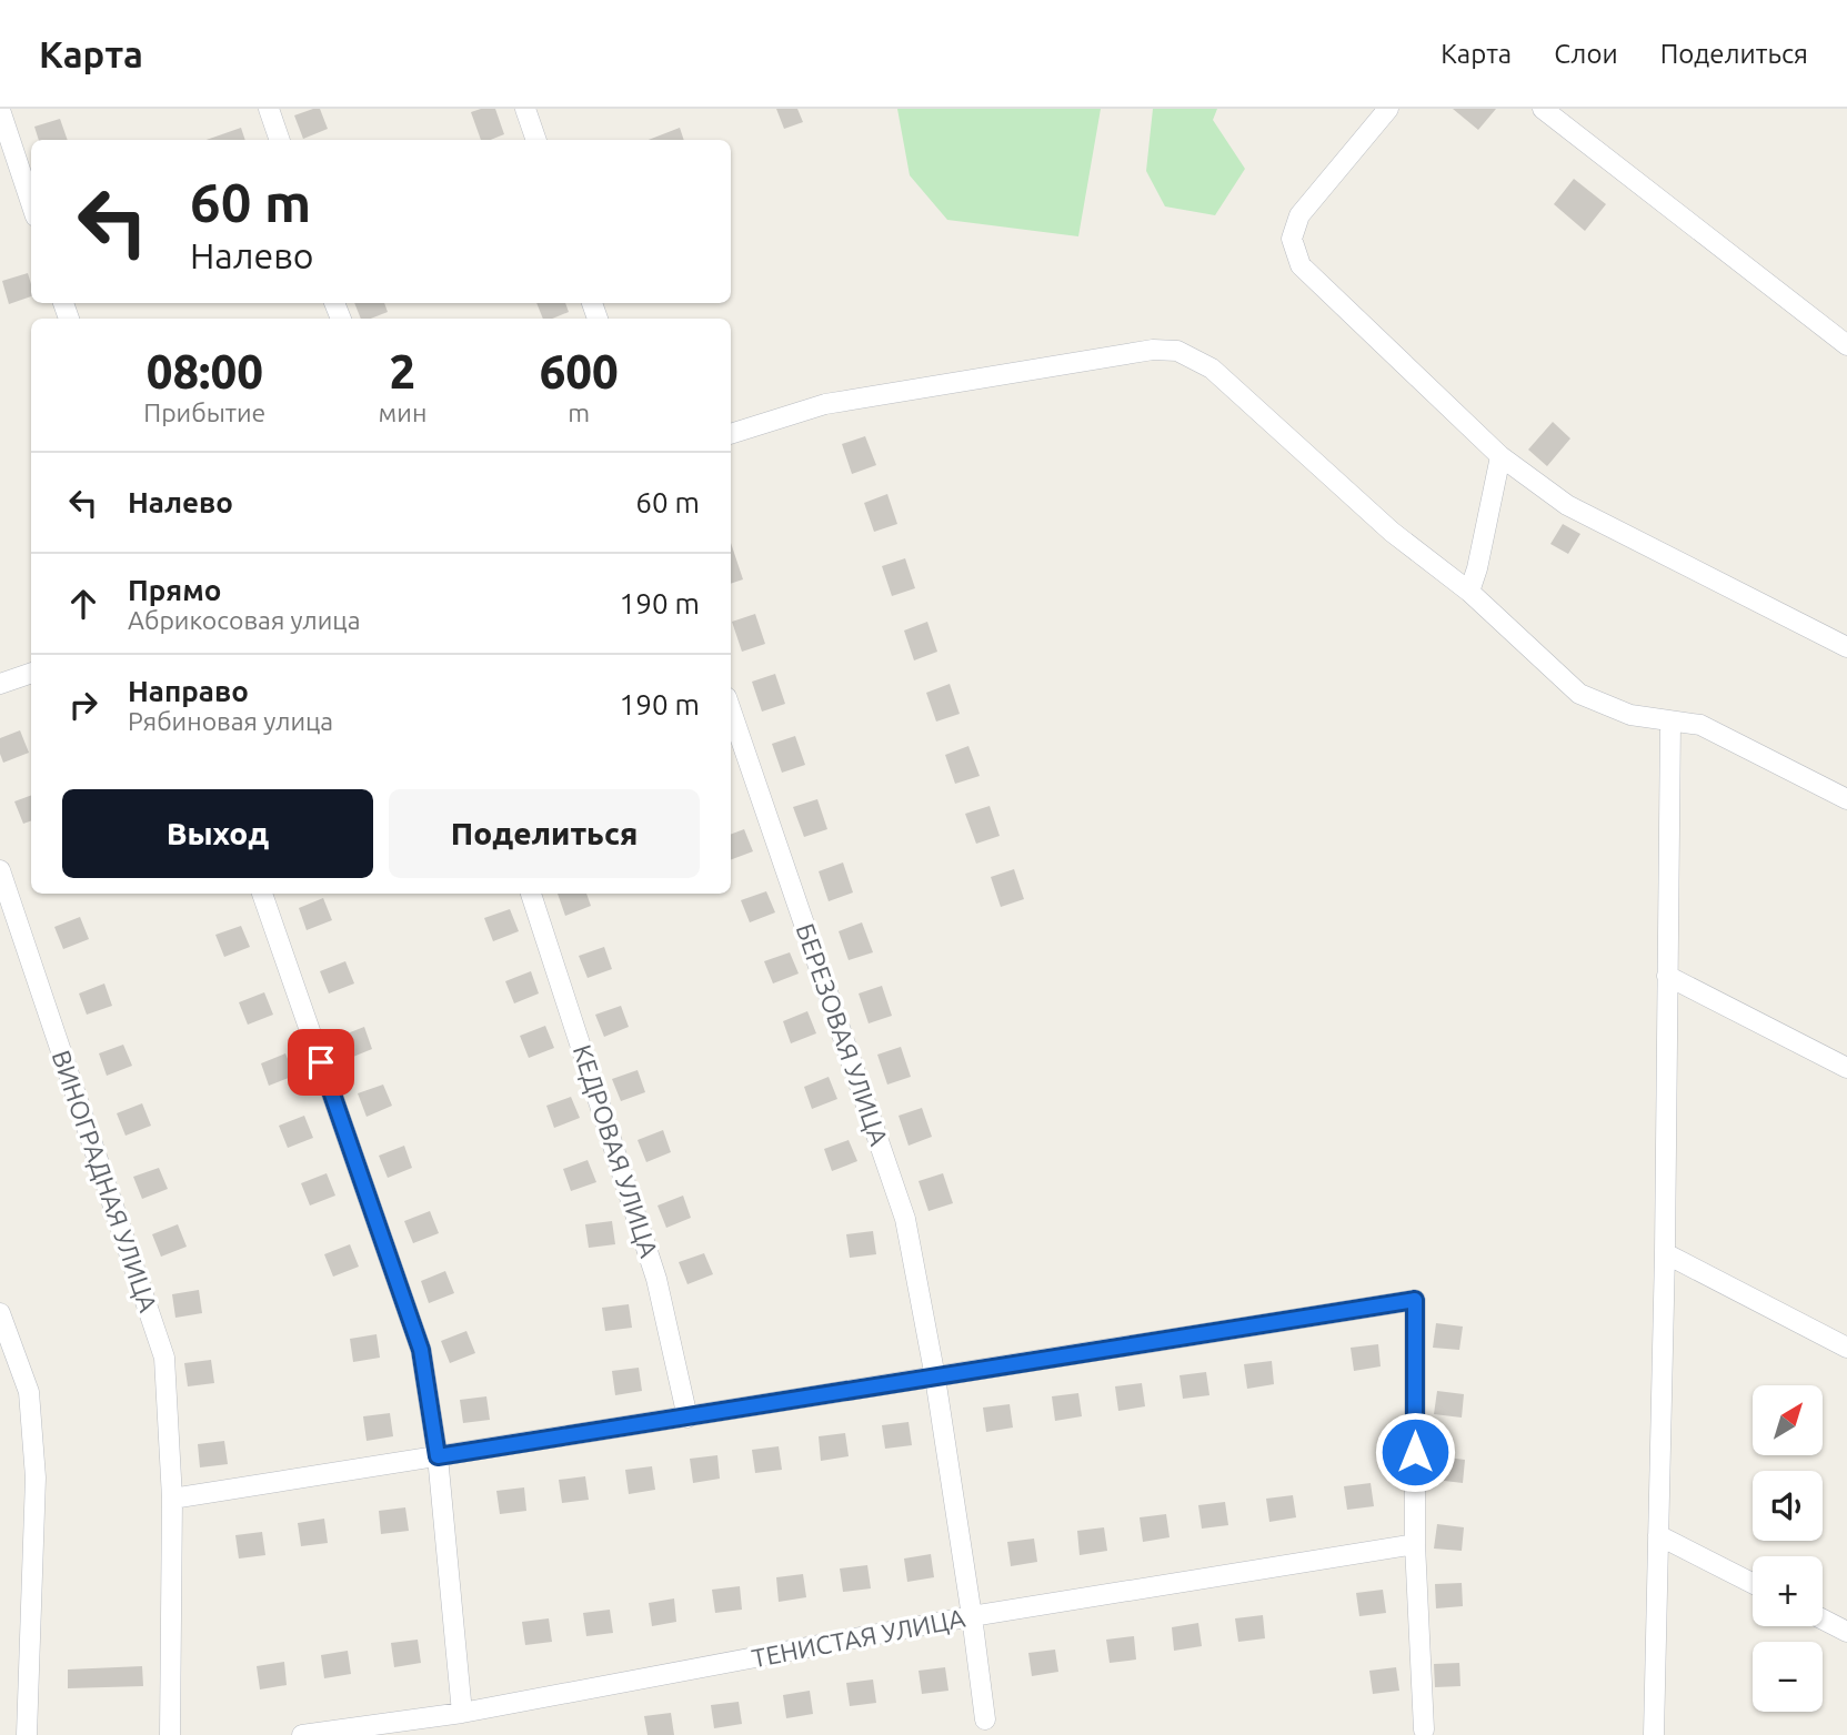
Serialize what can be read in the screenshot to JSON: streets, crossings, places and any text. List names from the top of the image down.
{
  "streets": {
    "street": [
      "БЕРЕЗОВАЯ УЛИЦА",
      "КЕДРОВАЯ УЛИЦА",
      "ВИНОГРАДНАЯ УЛИЦА",
      "ТЕНИСТАЯ УЛИЦА"
    ]
  },
  "crossings": [
    ["БЕРЕЗОВАЯ УЛИЦА", "ТЕНИСТАЯ УЛИЦА"]
  ],
  "north": "top right",
  "page": {
    "header": "Карта",
    "nav": ["Карта", "Слои", "Поделиться"],
    "turn": ["60 m", "Налево"],
    "eta": [
      "08:00",
      "Прибытие",
      "2",
      "мин",
      "600",
      "m"
    ],
    "list": [
      {
        "name": "Налево",
        "value": "60 m"
      },
      {
        "name": "Прямо",
        "note": "Абрикосовая улица",
        "value": "190 m"
      },
      {
        "name": "Направо",
        "note": "Рябиновая улица",
        "value": "190 m"
      }
    ],
    "buttons": ["Выход", "Поделиться"],
    "map_buttons": ["+", "−"]
  }
}
